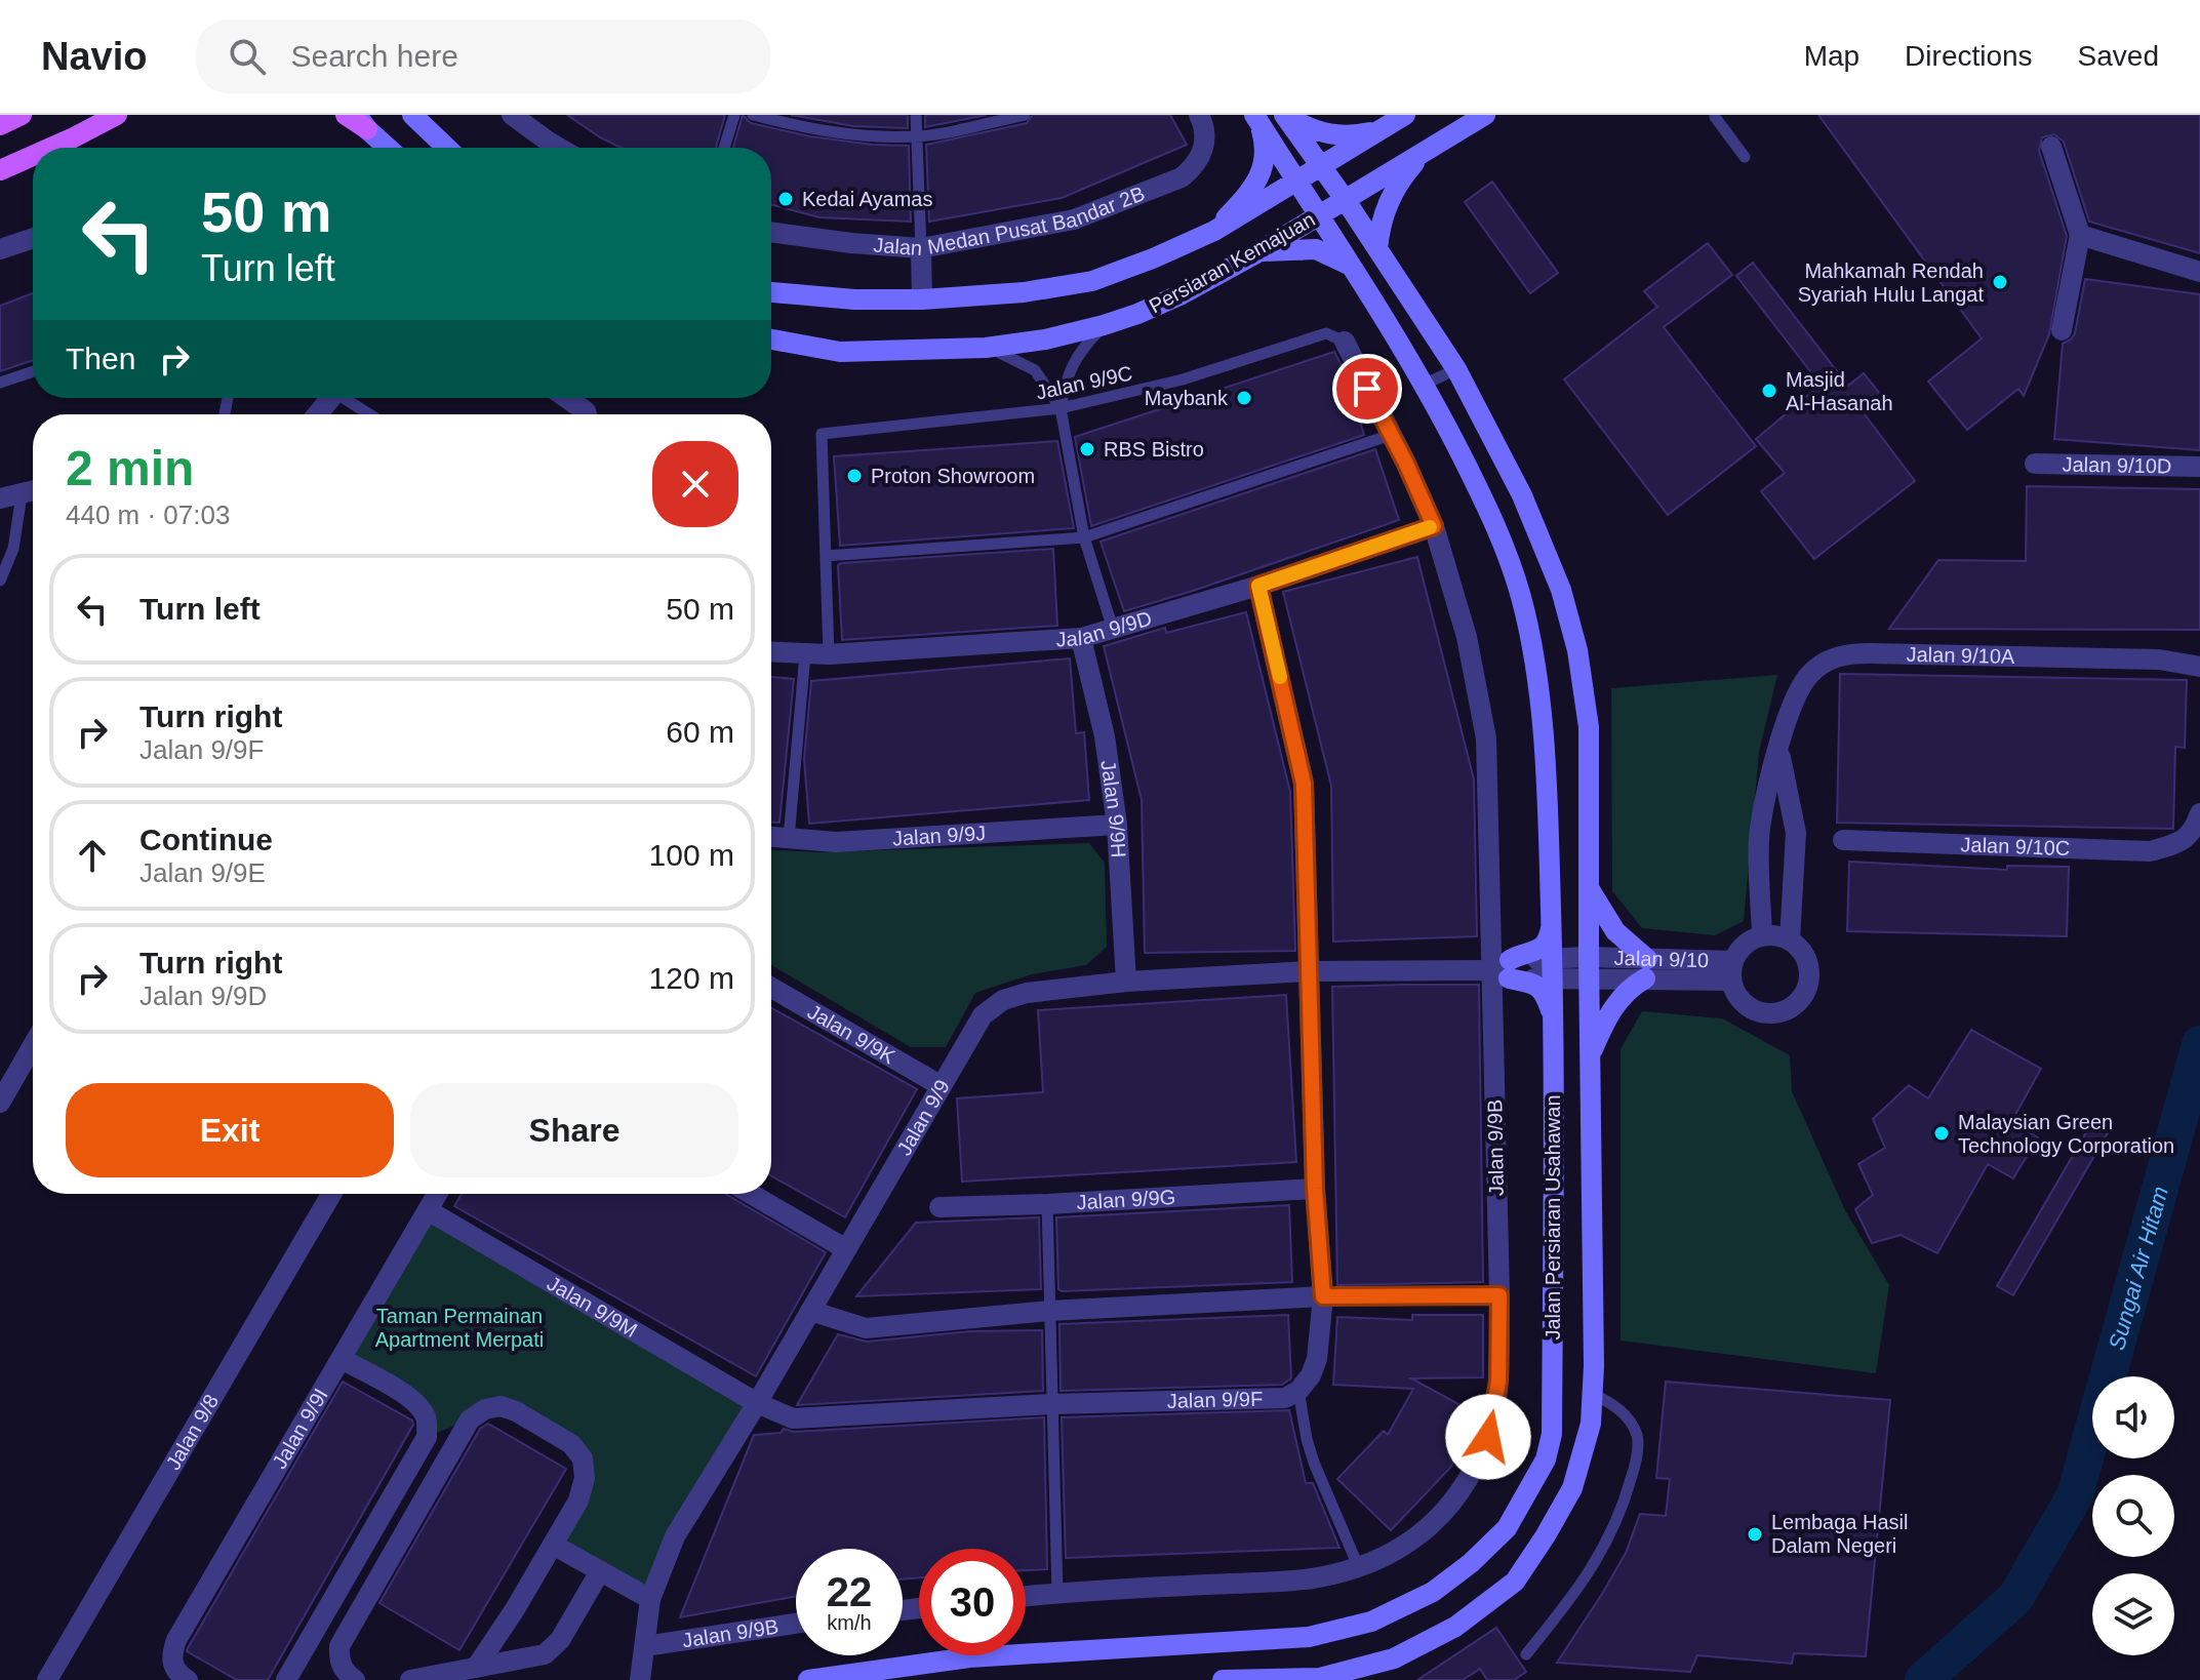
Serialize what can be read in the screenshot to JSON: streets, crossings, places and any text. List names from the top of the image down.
{
  "streets": {
    "street": [
      "Jalan Medan Pusat Bandar 2B",
      "Persiaran Kemajuan",
      "Jalan 9/10D",
      "Jalan 9/9D",
      "Jalan 9/10A",
      "Jalan 9/9H",
      "Jalan 9/9J",
      "Jalan 9/10C",
      "Jalan 9/10",
      "Jalan 9/9K",
      "Jalan 9/9",
      "Jalan 9/9B",
      "Jalan 9/9G",
      "Jalan Persiaran Usahawan",
      "Jalan 9/9M",
      "Jalan 9/9F",
      "Jalan 9/9I",
      "Jalan 9/8"
    ],
    "lane": ["Jalan 9/9C"]
  },
  "crossings": [
    ["Persiaran Kemajuan", "Jalan Persiaran Usahawan"],
    ["Jalan 9/9C", "Jalan 9/9B"],
    ["Jalan 9/9D", "Jalan 9/9H"],
    ["Jalan 9/9D", "Jalan 9/9B"],
    ["Jalan 9/10A", "Jalan 9/10"],
    ["Jalan 9/9H", "Jalan 9/9J"],
    ["Jalan 9/9H", "Jalan 9/9"],
    ["Jalan 9/10", "Jalan 9/9"],
    ["Jalan 9/10", "Jalan Persiaran Usahawan"],
    ["Jalan 9/9K", "Jalan 9/9"],
    ["Jalan 9/9", "Jalan 9/9B"],
    ["Jalan 9/9", "Jalan Persiaran Usahawan"],
    ["Jalan 9/9", "Jalan 9/9M"],
    ["Jalan 9/9", "Jalan 9/9F"],
    ["Jalan 9/9M", "Jalan 9/9F"],
    ["Jalan 9/9M", "Jalan 9/9I"]
  ],
  "water": ["Sungai Air Hitam"],
  "parks": ["Taman Permainan Apartment Merpati"],
  "places": [
    "Kedai Ayamas",
    "Mahkamah Rendah Syariah Hulu Langat",
    "Masjid Al-Hasanah",
    "Maybank",
    "RBS Bistro",
    "Proton Showroom",
    "Malaysian Green Technology Corporation",
    "Lembaga Hasil Dalam Negeri"
  ],
  "page": {
    "header": "Navio",
    "search": "Search here",
    "nav": ["Map", "Directions", "Saved"],
    "turn": ["50 m", "Turn left"],
    "then": "Then",
    "heading": ["2 min", "440 m · 07:03"],
    "list": [
      {
        "name": "Turn left",
        "value": "50 m"
      },
      {
        "name": "Turn right",
        "note": "Jalan 9/9F",
        "value": "60 m"
      },
      {
        "name": "Continue",
        "note": "Jalan 9/9E",
        "value": "100 m"
      },
      {
        "name": "Turn right",
        "note": "Jalan 9/9D",
        "value": "120 m"
      }
    ],
    "buttons": ["Exit", "Share"],
    "speed": "22 km/h",
    "limit": "30"
  }
}
